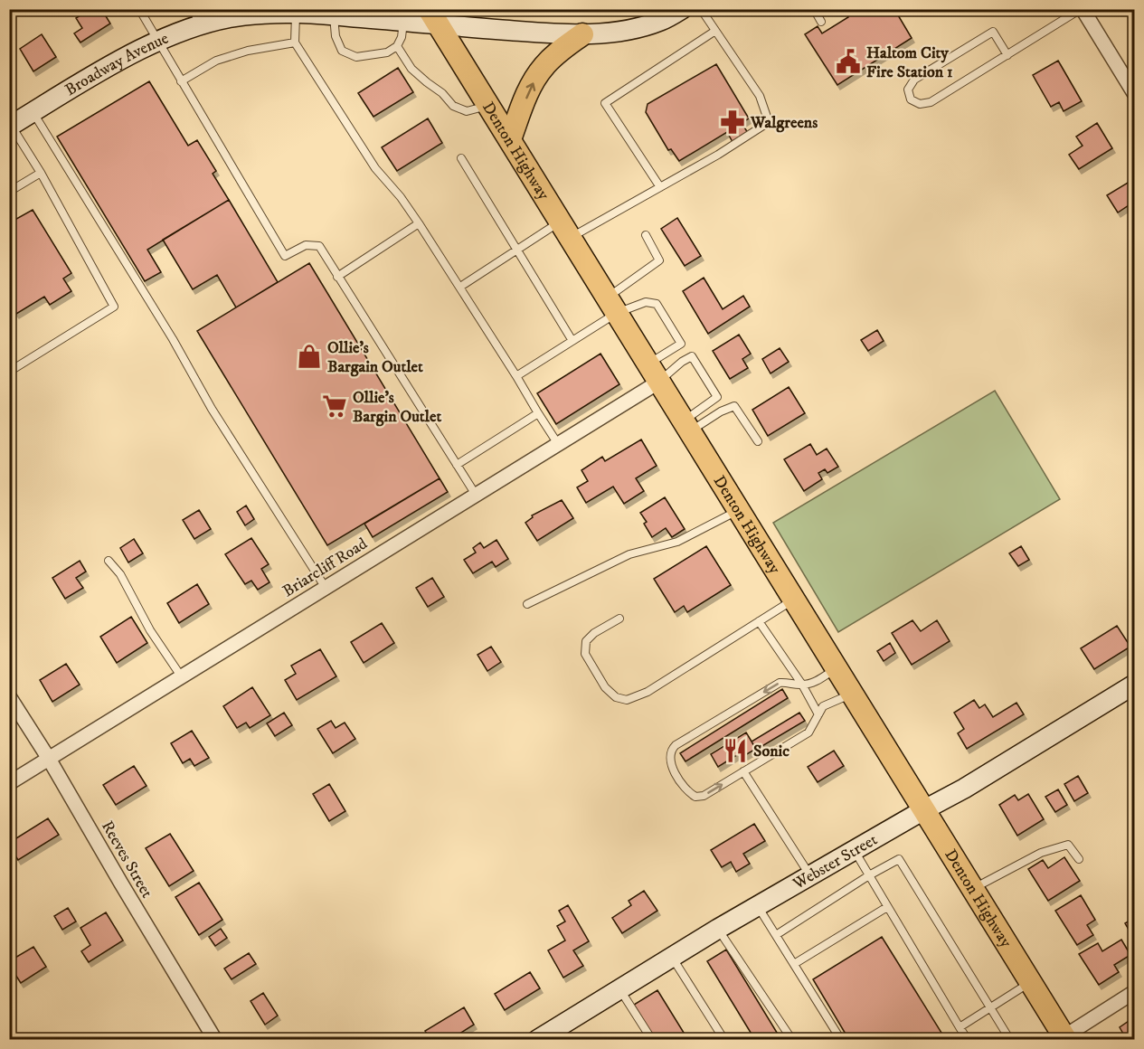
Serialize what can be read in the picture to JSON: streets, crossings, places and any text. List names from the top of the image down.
{
  "streets": {
    "main road": ["Broadway Avenue", "Denton Highway", "Webster Street"],
    "street": ["Briarcliff Road", "Reeves Street"]
  },
  "crossings": [
    ["Broadway Avenue", "Denton Highway"],
    ["Denton Highway", "Briarcliff Road"],
    ["Denton Highway", "Webster Street"],
    ["Briarcliff Road", "Reeves Street"]
  ],
  "places": {
    "public building": ["Haltom City Fire Station 1"],
    "pharmacy": ["Walgreens"],
    "shop": ["Ollie's Bargain Outlet"],
    "supermarket": ["Ollie's Bargin Outlet"],
    "restaurant": ["Sonic"]
  }
}
